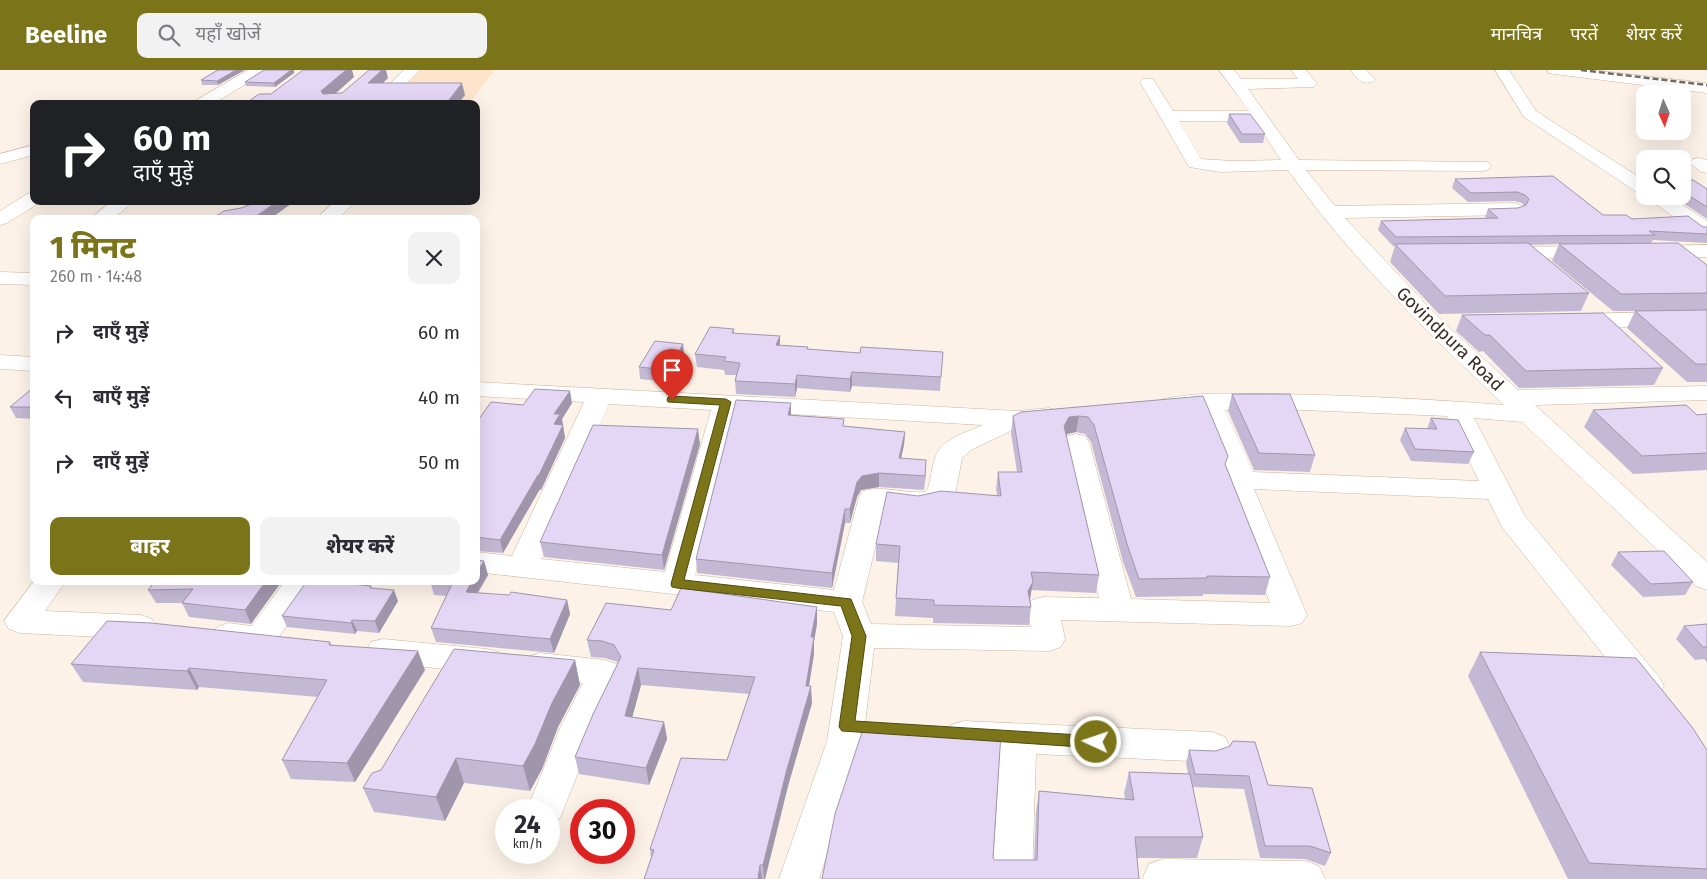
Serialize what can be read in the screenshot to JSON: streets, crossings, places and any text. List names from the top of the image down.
{
  "streets": {
    "street": ["Govindpura Road"]
  },
  "north": "bottom",
  "page": {
    "header": "Beeline",
    "search": "यहाँ खोजें",
    "nav": ["मानचित्र", "परतें", "शेयर करें"],
    "turn": ["60 m", "दाएँ मुड़ें"],
    "heading": ["1 मिनट", "260 m · 14:48"],
    "list": [
      {
        "name": "दाएँ मुड़ें",
        "value": "60 m"
      },
      {
        "name": "बाएँ मुड़ें",
        "value": "40 m"
      },
      {
        "name": "दाएँ मुड़ें",
        "value": "50 m"
      }
    ],
    "buttons": ["बाहर", "शेयर करें"],
    "speed": "24 km/h",
    "limit": "30"
  }
}
